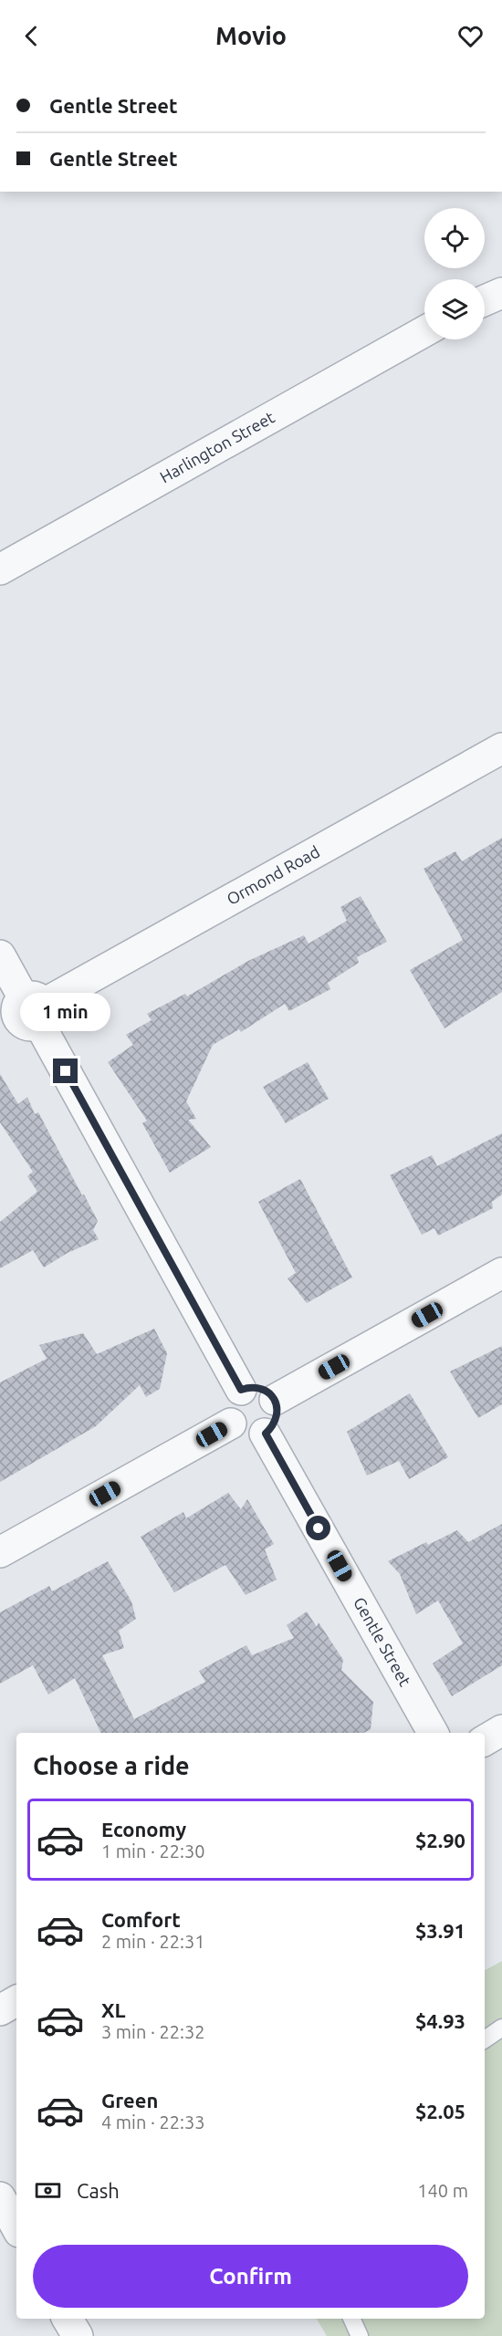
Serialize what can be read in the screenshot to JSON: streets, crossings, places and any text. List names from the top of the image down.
{
  "streets": {
    "street": ["Harlington Street", "Ormond Road", "Gentle Street"]
  },
  "page": {
    "header": "Movio",
    "banner": ["Gentle Street", "Gentle Street"],
    "bubble": "1 min",
    "heading": "Choose a ride",
    "list": [
      {
        "name": "Economy",
        "note": "1 min · 22:30",
        "value": "$2.90"
      },
      {
        "name": "Comfort",
        "note": "2 min · 22:31",
        "value": "$3.91"
      },
      {
        "name": "XL",
        "note": "3 min · 22:32",
        "value": "$4.93"
      },
      {
        "name": "Green",
        "note": "4 min · 22:33",
        "value": "$2.05"
      }
    ],
    "pay": ["Cash", "140 m"],
    "buttons": "Confirm"
  }
}
